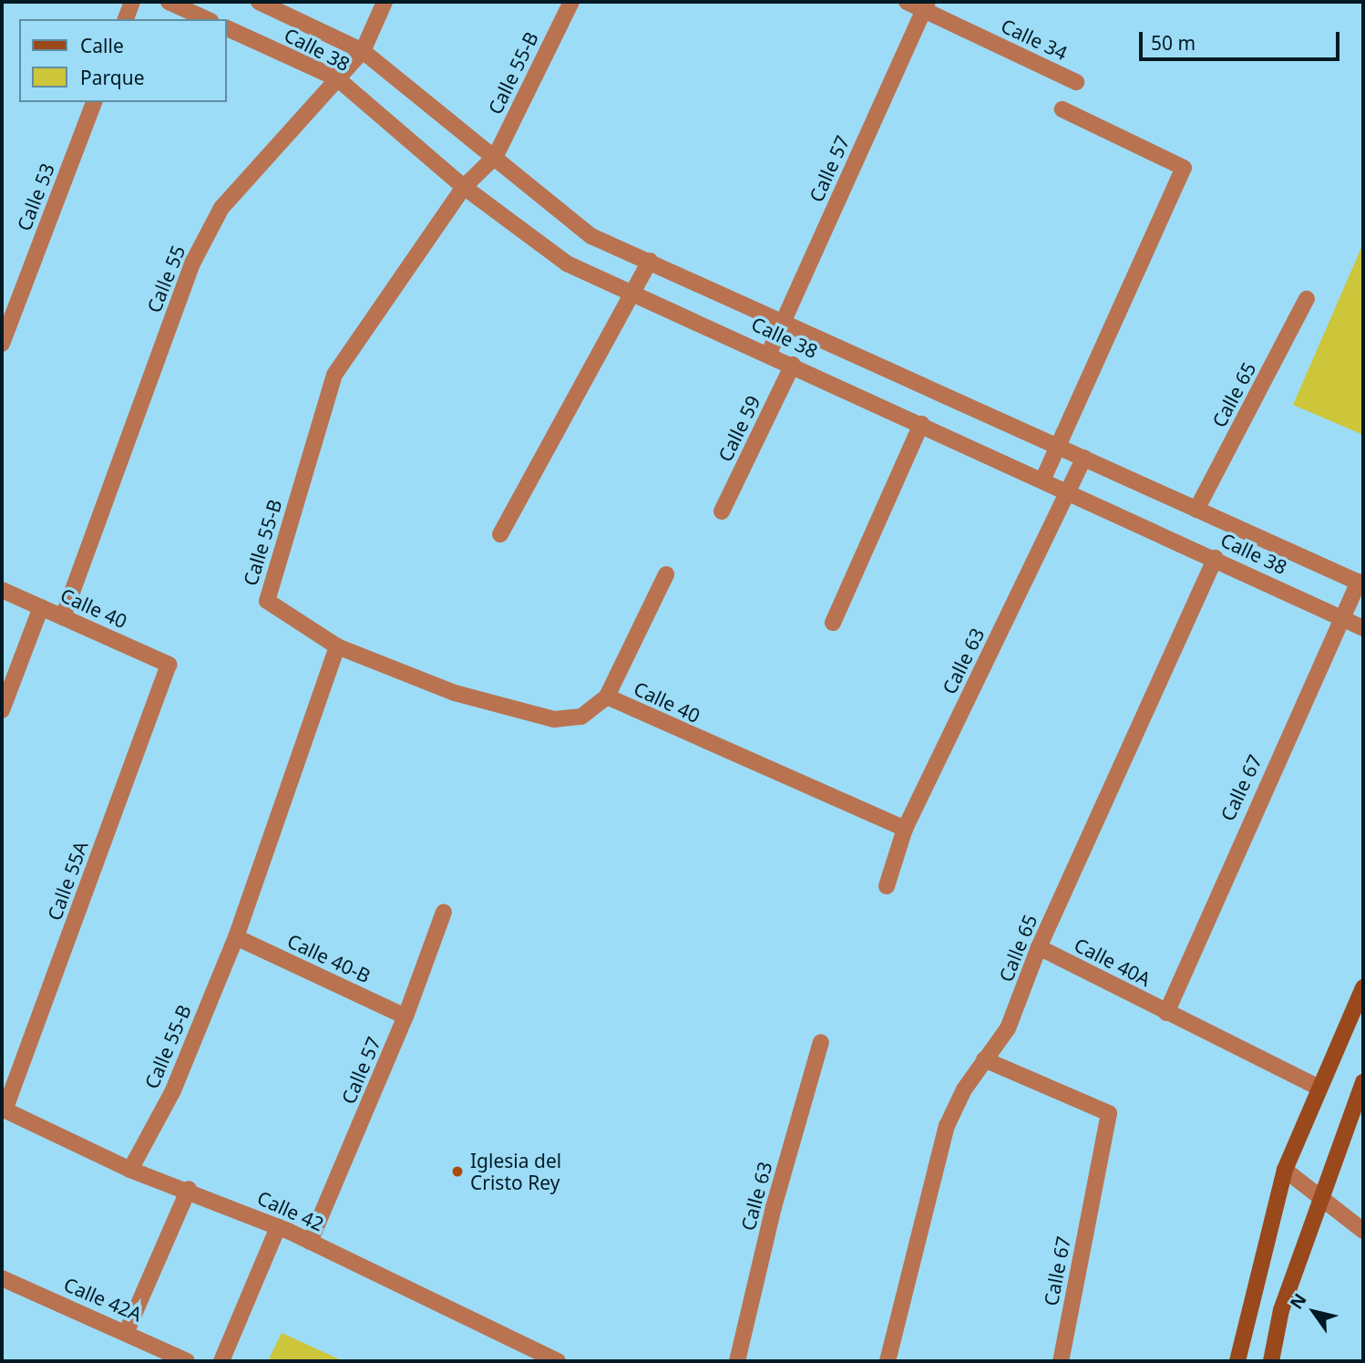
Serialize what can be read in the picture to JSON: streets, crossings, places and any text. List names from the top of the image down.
{
  "streets": {
    "street": [
      "Calle 34",
      "Calle 38",
      "Calle 55-B",
      "Calle 57",
      "Calle 53",
      "Calle 55",
      "Calle 65",
      "Calle 59",
      "Calle 40",
      "Calle 63",
      "Calle 67",
      "Calle 55A",
      "Calle 40-B",
      "Calle 40A",
      "Calle 42",
      "Calle 42A"
    ]
  },
  "crossings": [
    ["Calle 34", "Calle 57"],
    ["Calle 38", "Calle 55-B"],
    ["Calle 38", "Calle 57"],
    ["Calle 38", "Calle 55"],
    ["Calle 38", "Calle 65"],
    ["Calle 38", "Calle 59"],
    ["Calle 38", "Calle 63"],
    ["Calle 38", "Calle 67"],
    ["Calle 55-B", "Calle 40"],
    ["Calle 55-B", "Calle 40-B"],
    ["Calle 55-B", "Calle 42"],
    ["Calle 57", "Calle 40-B"],
    ["Calle 57", "Calle 42"],
    ["Calle 55", "Calle 40"],
    ["Calle 65", "Calle 67"],
    ["Calle 65", "Calle 40A"],
    ["Calle 40", "Calle 63"],
    ["Calle 40", "Calle 55A"],
    ["Calle 67", "Calle 40A"],
    ["Calle 55A", "Calle 42"]
  ],
  "places": ["Iglesia del Cristo Rey"],
  "legend": ["Calle", "Parque"],
  "scale_bar": "50 m",
  "north": "top left"
}
